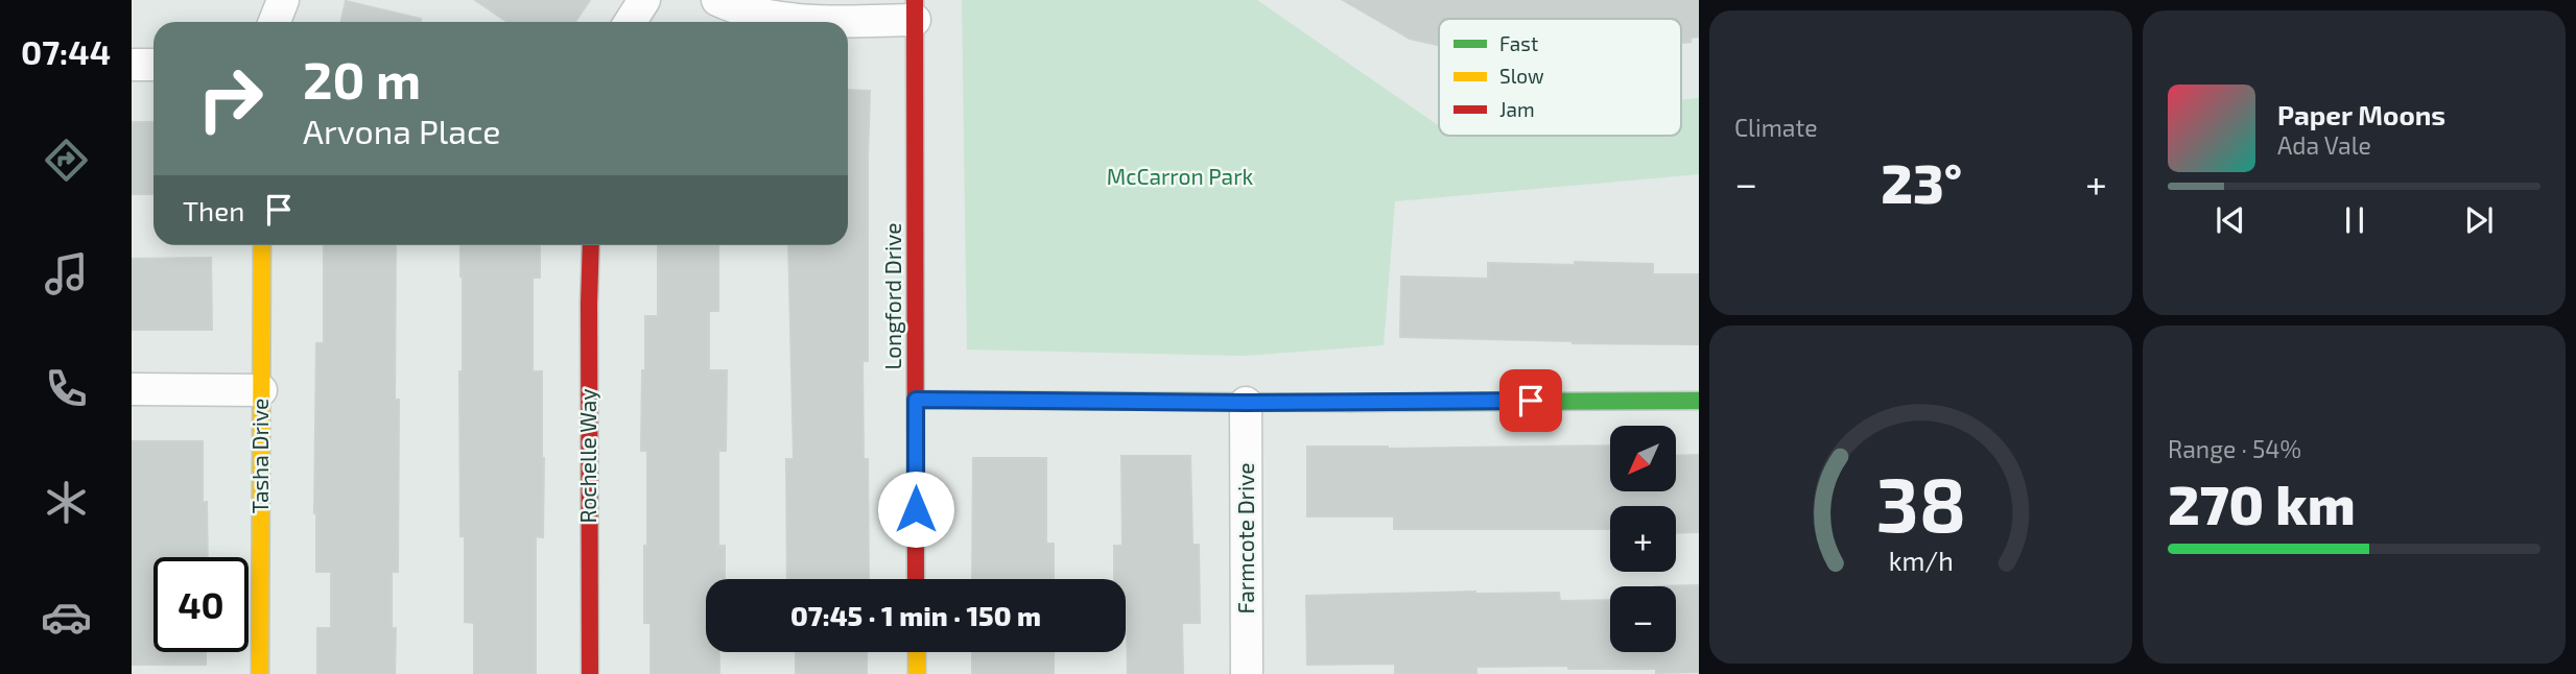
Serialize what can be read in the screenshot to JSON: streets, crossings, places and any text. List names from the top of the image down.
{
  "streets": {
    "street": [
      "Longford Drive",
      "Tasha Drive",
      "Rochelle Way",
      "Farmcote Drive"
    ]
  },
  "parks": ["McCarron Park"],
  "legend": ["Fast", "Slow", "Jam"],
  "north": "bottom left",
  "page": {
    "tabs": "07:44",
    "tile": [
      "Climate",
      ["Range · 54%", "270 km"]
    ],
    "turn": ["20 m", "Arvona Place"],
    "song": ["Paper Moons", "Ada Vale"],
    "heat": ["−", "23°", "+"],
    "then": "Then",
    "map_buttons": ["+", "−"],
    "limit": "40",
    "trip": "07:45 · 1 min · 150 m",
    "gauge": ["38", "km/h"]
  }
}
